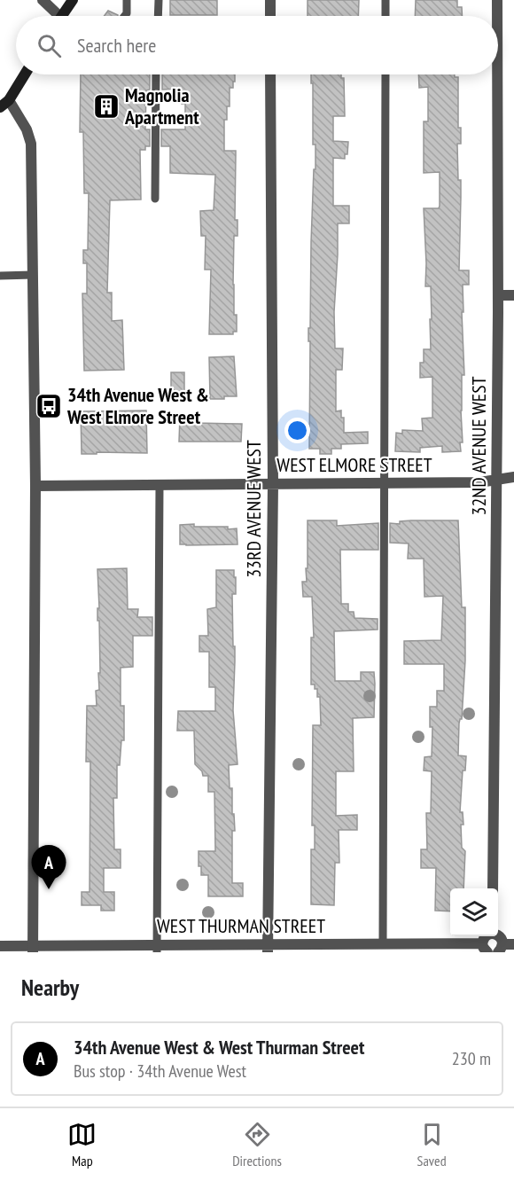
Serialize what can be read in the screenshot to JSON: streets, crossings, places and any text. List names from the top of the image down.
{
  "streets": {
    "street": [
      "32ND AVENUE WEST",
      "WEST ELMORE STREET",
      "33RD AVENUE WEST",
      "WEST THURMAN STREET"
    ]
  },
  "crossings": [
    ["32ND AVENUE WEST", "WEST ELMORE STREET"],
    ["WEST ELMORE STREET", "33RD AVENUE WEST"],
    ["33RD AVENUE WEST", "WEST THURMAN STREET"]
  ],
  "places": {
    "building": ["Magnolia Apartment"],
    "bus stop": ["34th Avenue West & West Elmore Street"]
  },
  "page": {
    "search": "Search here",
    "pins": "A",
    "heading": "Nearby",
    "list": [
      {
        "mark": "A",
        "name": "34th Avenue West & West Thurman Street",
        "note": "Bus stop · 34th Avenue West",
        "value": "230 m"
      }
    ],
    "nav": ["Map", "Directions", "Saved"]
  }
}
